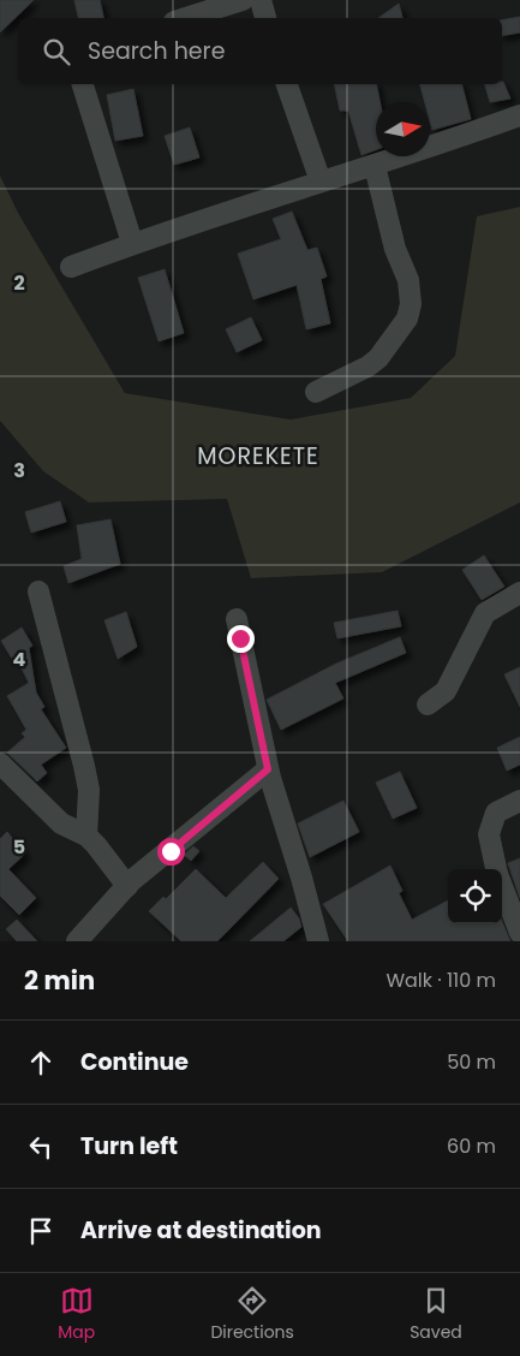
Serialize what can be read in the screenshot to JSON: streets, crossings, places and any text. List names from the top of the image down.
{
  "districts": ["MOREKETE"],
  "north": "right",
  "page": {
    "search": "Search here",
    "heading": ["2 min", "Walk · 110 m"],
    "list": [
      ["Continue", "50 m"],
      ["Turn left", "60 m"],
      "Arrive at destination"
    ],
    "nav": ["Map", "Directions", "Saved"]
  },
  "grid": {
    "rows": [
      "2",
      "3",
      "4",
      "5"
    ]
  }
}
